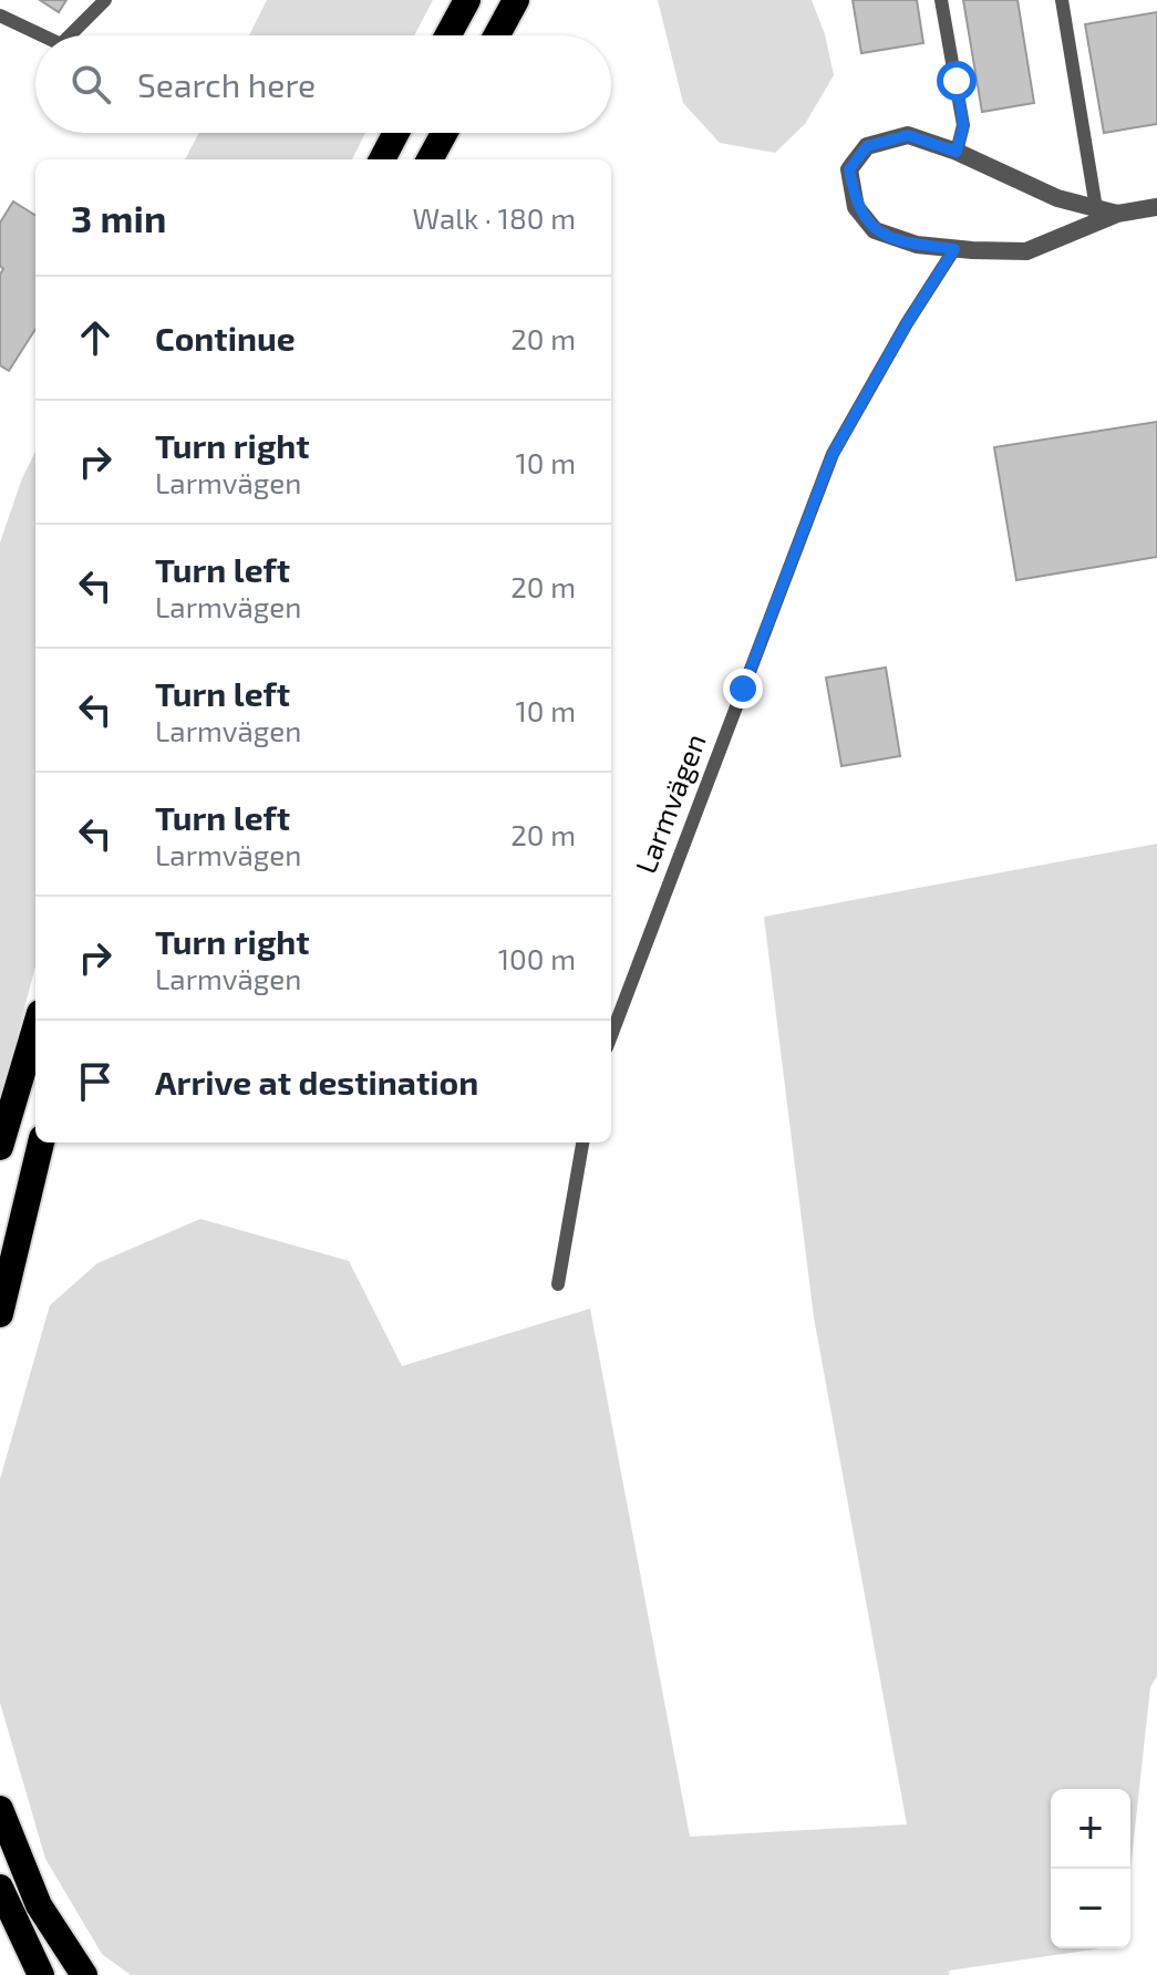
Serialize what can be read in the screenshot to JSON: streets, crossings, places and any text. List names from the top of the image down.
{
  "streets": {
    "lane": ["Larmvägen"]
  },
  "page": {
    "search": "Search here",
    "heading": ["3 min", "Walk · 180 m"],
    "list": [
      ["Continue", "20 m"],
      ["Turn right", "Larmvägen", "10 m"],
      ["Turn left", "Larmvägen", "20 m"],
      ["Turn left", "Larmvägen", "10 m"],
      ["Turn left", "Larmvägen", "20 m"],
      ["Turn right", "Larmvägen", "100 m"],
      "Arrive at destination"
    ],
    "map_buttons": ["+", "−"]
  }
}
